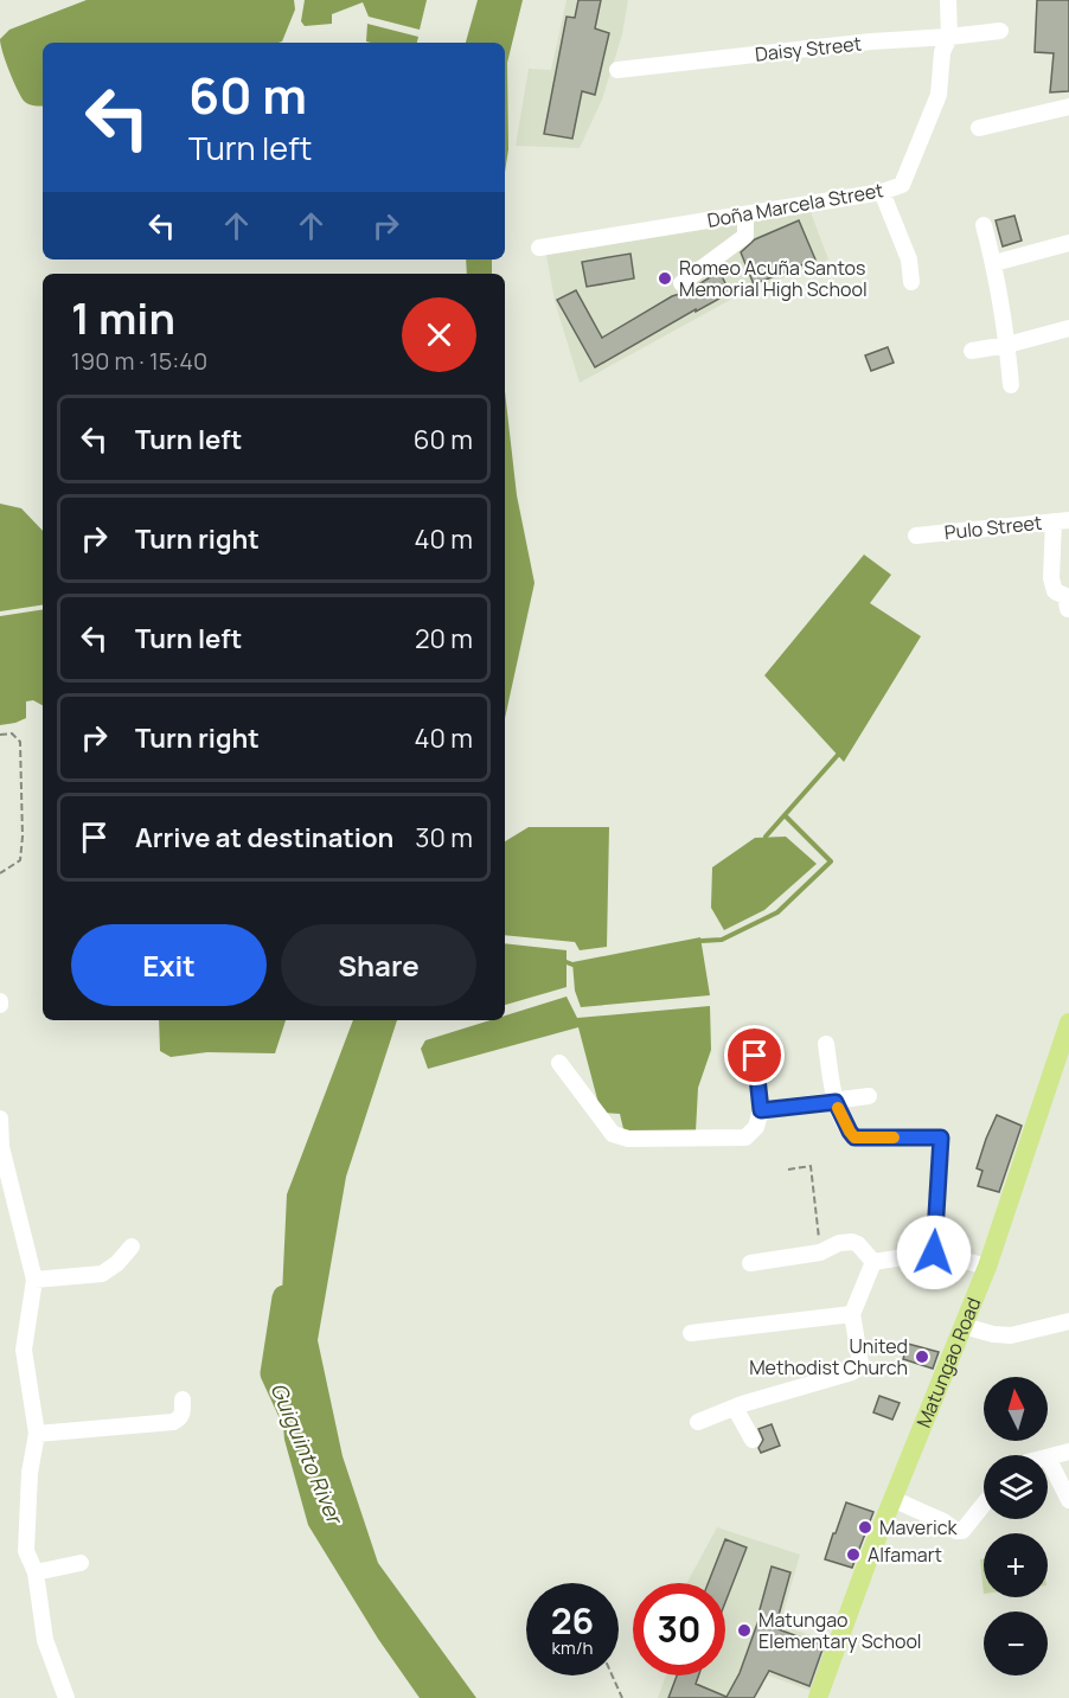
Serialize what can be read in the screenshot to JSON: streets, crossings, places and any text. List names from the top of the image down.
{
  "streets": {
    "main road": ["Matungao Road"],
    "street": ["Daisy Street", "Doña Marcela Street", "Pulo Street"]
  },
  "crossings": [
    ["Daisy Street", "Doña Marcela Street"]
  ],
  "water": ["Guiguinto River"],
  "places": [
    "Romeo Acuña Santos Memorial High School",
    "United Methodist Church",
    "Maverick",
    "Alfamart",
    "Matungao Elementary School"
  ],
  "north": "top",
  "page": {
    "turn": ["60 m", "Turn left"],
    "heading": ["1 min", "190 m · 15:40"],
    "list": [
      {
        "name": "Turn left",
        "value": "60 m"
      },
      {
        "name": "Turn right",
        "value": "40 m"
      },
      {
        "name": "Turn left",
        "value": "20 m"
      },
      {
        "name": "Turn right",
        "value": "40 m"
      },
      {
        "name": "Arrive at destination",
        "value": "30 m"
      }
    ],
    "buttons": ["Exit", "Share"],
    "map_buttons": ["+", "−"],
    "speed": "26 km/h",
    "limit": "30"
  }
}
